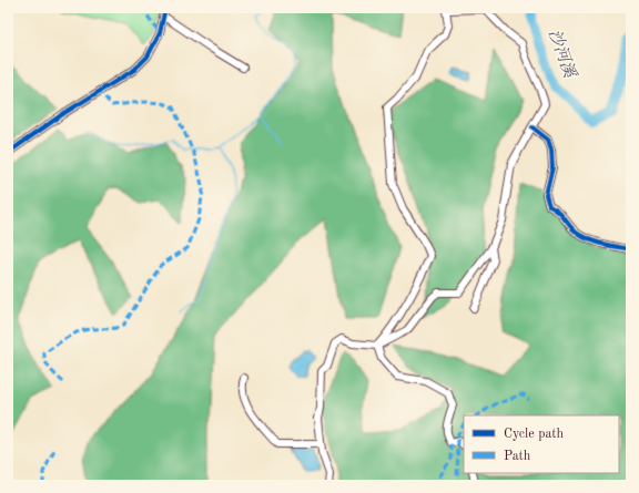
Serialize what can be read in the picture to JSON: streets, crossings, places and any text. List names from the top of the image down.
{
  "water": ["沙河溪"],
  "legend": ["Cycle path", "Path"]
}
